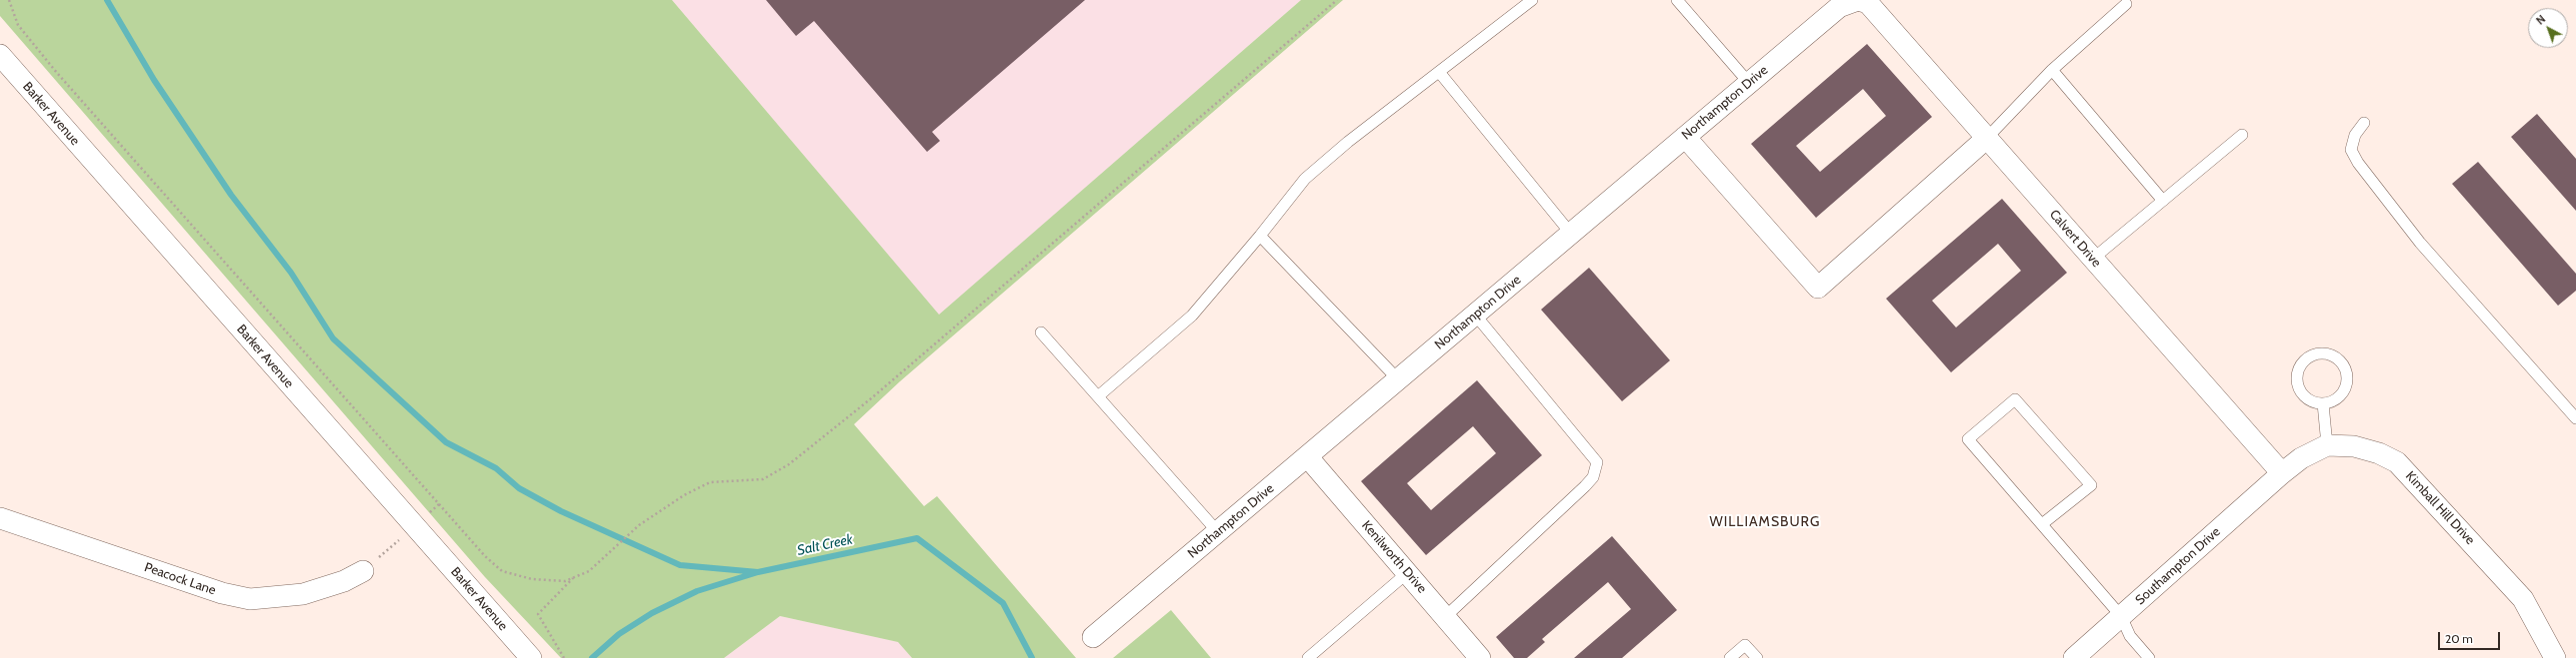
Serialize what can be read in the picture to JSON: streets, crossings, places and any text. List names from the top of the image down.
{
  "streets": {
    "street": [
      "Northampton Drive",
      "Barker Avenue",
      "Calvert Drive",
      "Kimball Hill Drive",
      "Kenilworth Drive",
      "Southampton Drive",
      "Peacock Lane"
    ]
  },
  "crossings": [
    ["Northampton Drive", "Calvert Drive"],
    ["Northampton Drive", "Kenilworth Drive"],
    ["Calvert Drive", "Kimball Hill Drive"],
    ["Calvert Drive", "Southampton Drive"],
    ["Kimball Hill Drive", "Southampton Drive"]
  ],
  "districts": ["WILLIAMSBURG"],
  "water": ["Salt Creek"],
  "scale_bar": "20 m",
  "north": "top left"
}
